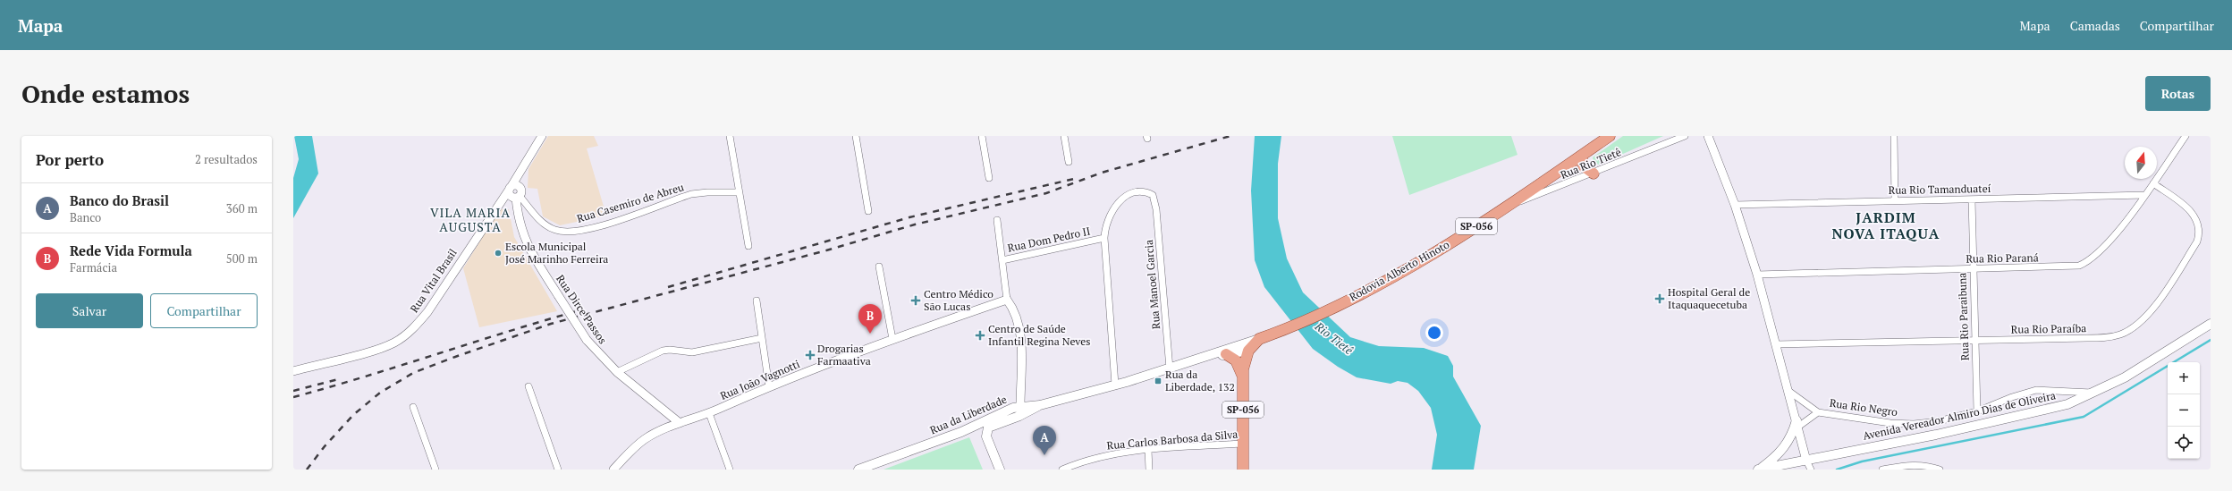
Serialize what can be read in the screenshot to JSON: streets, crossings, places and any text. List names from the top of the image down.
{
  "streets": {
    "main road": [
      "SP-056",
      "Rodovia Alberto Hinoto",
      "Rua da Liberdade",
      "Avenida Vereador Almiro Dias de Oliveira"
    ],
    "street": [
      "Rua Rio Tietê",
      "Rua Rio Tamanduateí",
      "Rua Casemiro de Abreu",
      "Rua Dom Pedro II",
      "Rua Rio Paraná",
      "Rua Vital Brasil",
      "Rua Manoel Garcia",
      "Rua Dirce Passos",
      "Rua Rio Paraibuna",
      "Rua Rio Paraíba",
      "Rua João Vagnotti",
      "Rua Rio Negro",
      "Rua Carlos Barbosa da Silva"
    ]
  },
  "crossings": [
    ["Rua Rio Tietê", "Rodovia Alberto Hinoto"],
    ["Rua Rio Tamanduateí", "Rua Rio Paraná"],
    ["Rua Rio Tamanduateí", "Rua Rio Paraibuna"],
    ["Rua Casemiro de Abreu", "Rua Vital Brasil"],
    ["Rua Casemiro de Abreu", "Rua Dirce Passos"],
    ["Rua Dom Pedro II", "Rua Manoel Garcia"],
    ["Rua Rio Paraná", "Rua Rio Paraibuna"],
    ["Rua Rio Paraná", "Rua Rio Paraíba"],
    ["Rodovia Alberto Hinoto", "Rua da Liberdade"],
    ["Rodovia Alberto Hinoto", "Rua Carlos Barbosa da Silva"],
    ["Rua Vital Brasil", "Rua Dirce Passos"],
    ["Rua Manoel Garcia", "Rua da Liberdade"],
    ["Rua Dirce Passos", "Rua João Vagnotti"],
    ["Rua Rio Paraibuna", "Rua Rio Paraíba"],
    ["Rua Rio Paraibuna", "Rua Rio Negro"],
    ["Rua Rio Negro", "Avenida Vereador Almiro Dias de Oliveira"]
  ],
  "districts": ["VILA MARIA AUGUSTA", "JARDIM NOVA ITAQUA"],
  "water": ["Rio Tietê"],
  "places": {
    "other": ["Escola Municipal José Marinho Ferreira"],
    "health": [
      "Hospital Geral de Itaquaquecetuba",
      "Centro Médico São Lucas",
      "Centro de Saúde Infantil Regina Neves",
      "Drogarias Farmaativa"
    ],
    "transit": ["Rua da Liberdade, 132"]
  },
  "north": "top",
  "page": {
    "header": "Mapa",
    "nav": ["Mapa", "Camadas", "Compartilhar"],
    "buttons": [
      "Rotas",
      ["Salvar", "Compartilhar"]
    ],
    "title": "Onde estamos",
    "heading": ["Por perto", "2 resultados"],
    "list": [
      {
        "mark": "A",
        "name": "Banco do Brasil",
        "note": "Banco",
        "value": "360 m"
      },
      {
        "mark": "B",
        "name": "Rede Vida Formula",
        "note": "Farmácia",
        "value": "500 m"
      }
    ],
    "pins": ["B", "A"],
    "map_buttons": ["+", "−"]
  }
}
